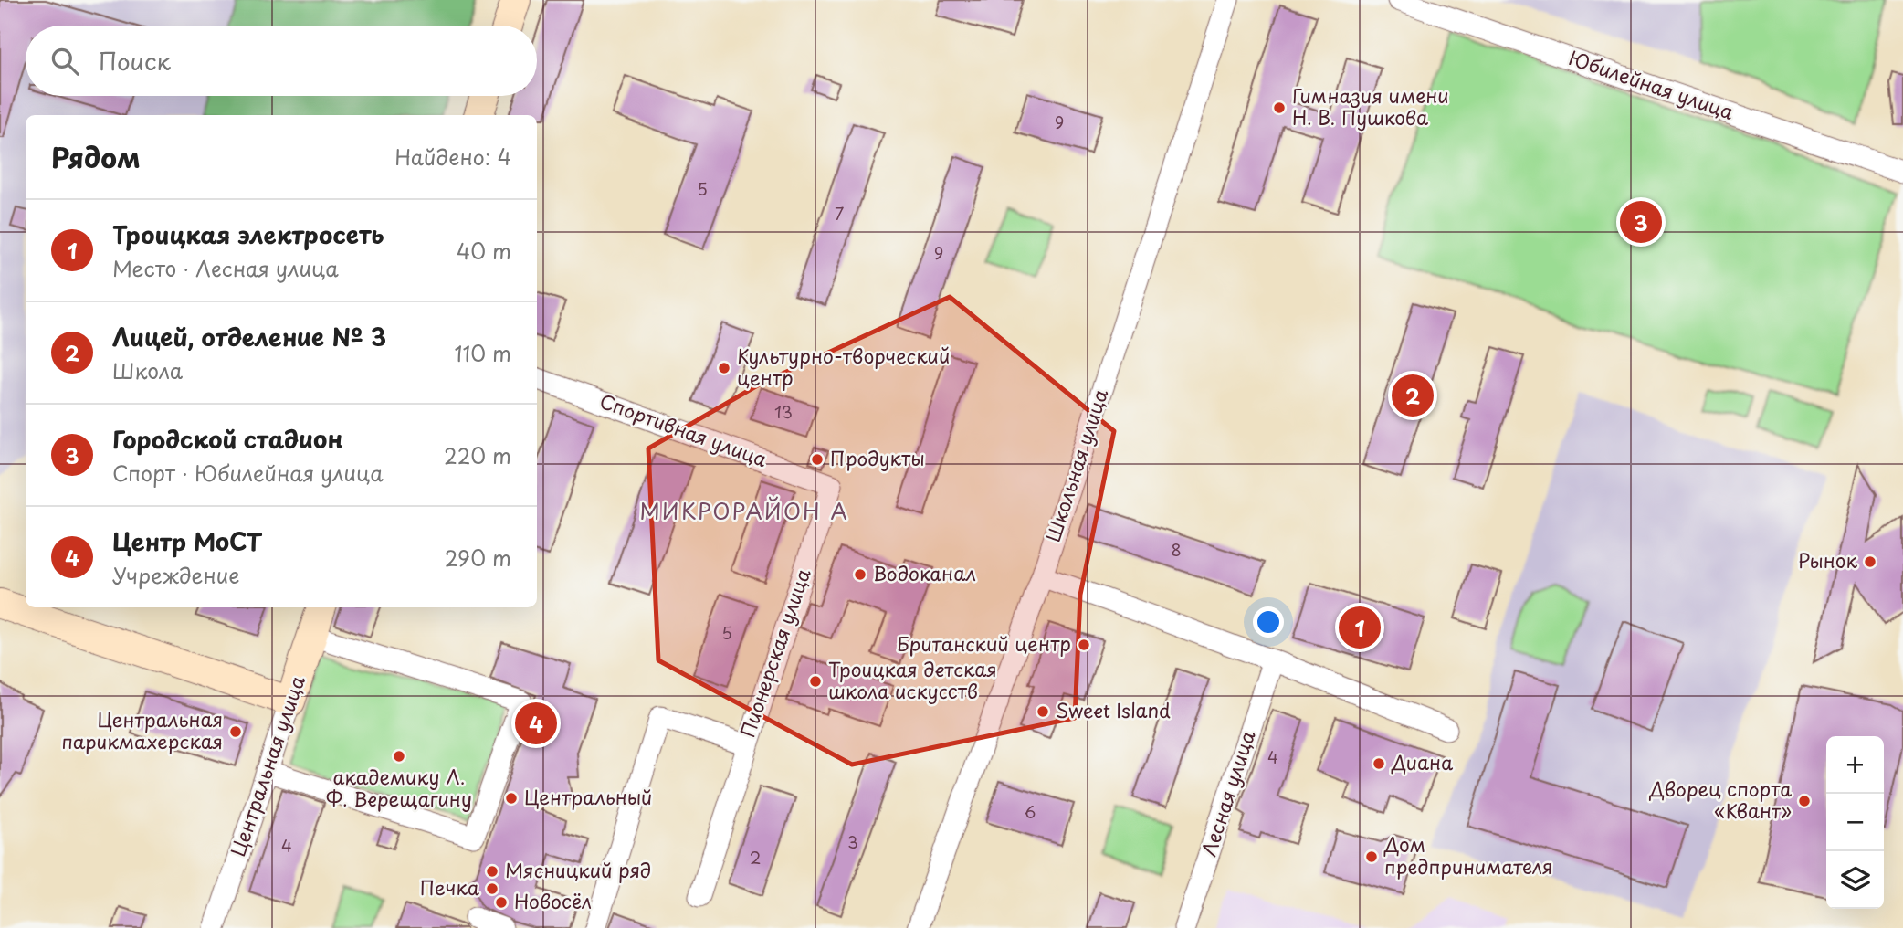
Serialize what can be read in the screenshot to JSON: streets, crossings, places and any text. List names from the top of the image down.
{
  "streets": {
    "main road": ["Центральная улица"],
    "street": [
      "Юбилейная улица",
      "Спортивная улица",
      "Школьная улица",
      "Пионерская улица",
      "Лесная улица"
    ]
  },
  "crossings": [
    ["Спортивная улица", "Пионерская улица"]
  ],
  "districts": ["МИКРОРАЙОН А"],
  "places": [
    "Гимназия имени Н. В. Пушкова",
    "Культурно-творческий центр",
    "Продукты",
    "Рынок",
    "Водоканал",
    "Британский центр",
    "Троицкая детская школа искусств",
    "Sweet Island",
    "Центральная парикмахерская",
    "академику Л. Ф. Верещагину",
    "Диана",
    "Центральный",
    "Дворец спорта «Квант»",
    "Дом предпринимателя",
    "Мясницкий ряд",
    "Печка",
    "Новосёл"
  ],
  "house_numbers": [
    "9",
    "5",
    "7",
    "9",
    "13",
    "8",
    "5",
    "4",
    "6",
    "3",
    "4",
    "2"
  ],
  "page": {
    "search": "Поиск",
    "heading": ["Рядом", "Найдено: 4"],
    "pins": [
      "3",
      "2",
      "1",
      "4"
    ],
    "list": [
      {
        "mark": "1",
        "name": "Троицкая электросеть",
        "note": "Место · Лесная улица",
        "value": "40 m"
      },
      {
        "mark": "2",
        "name": "Лицей, отделение № 3",
        "note": "Школа",
        "value": "110 m"
      },
      {
        "mark": "3",
        "name": "Городской стадион",
        "note": "Спорт · Юбилейная улица",
        "value": "220 m"
      },
      {
        "mark": "4",
        "name": "Центр МоСТ",
        "note": "Учреждение",
        "value": "290 m"
      }
    ],
    "map_buttons": ["+", "−"]
  }
}
